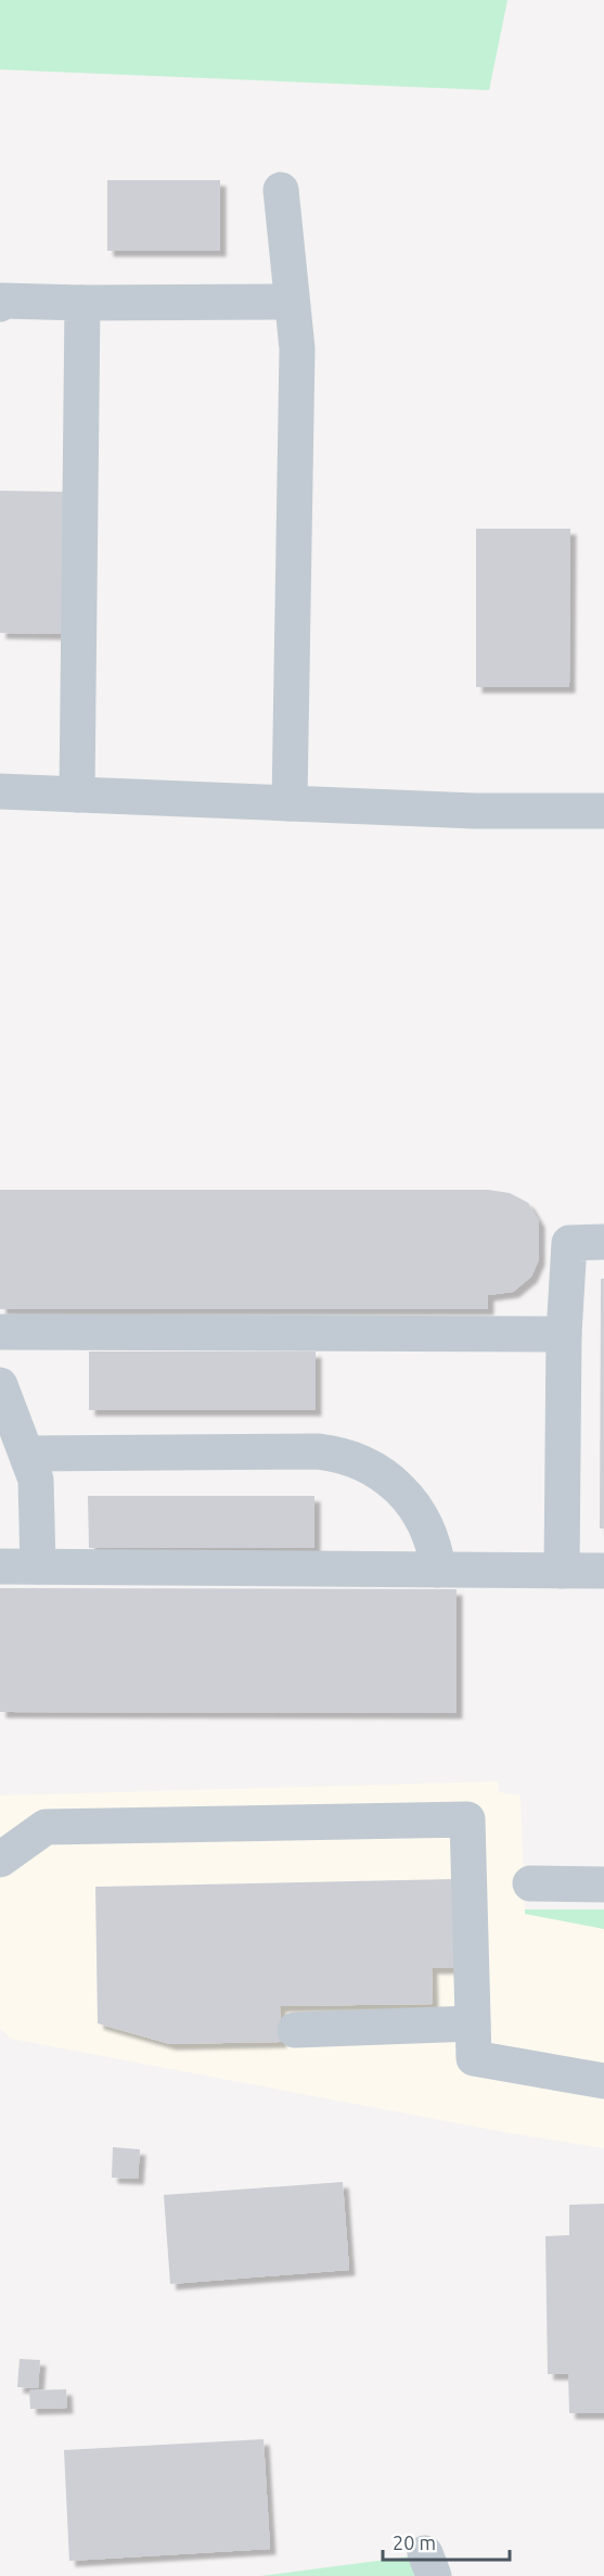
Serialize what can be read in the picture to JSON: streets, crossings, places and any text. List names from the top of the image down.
{
  "scale_bar": "20 m"
}
